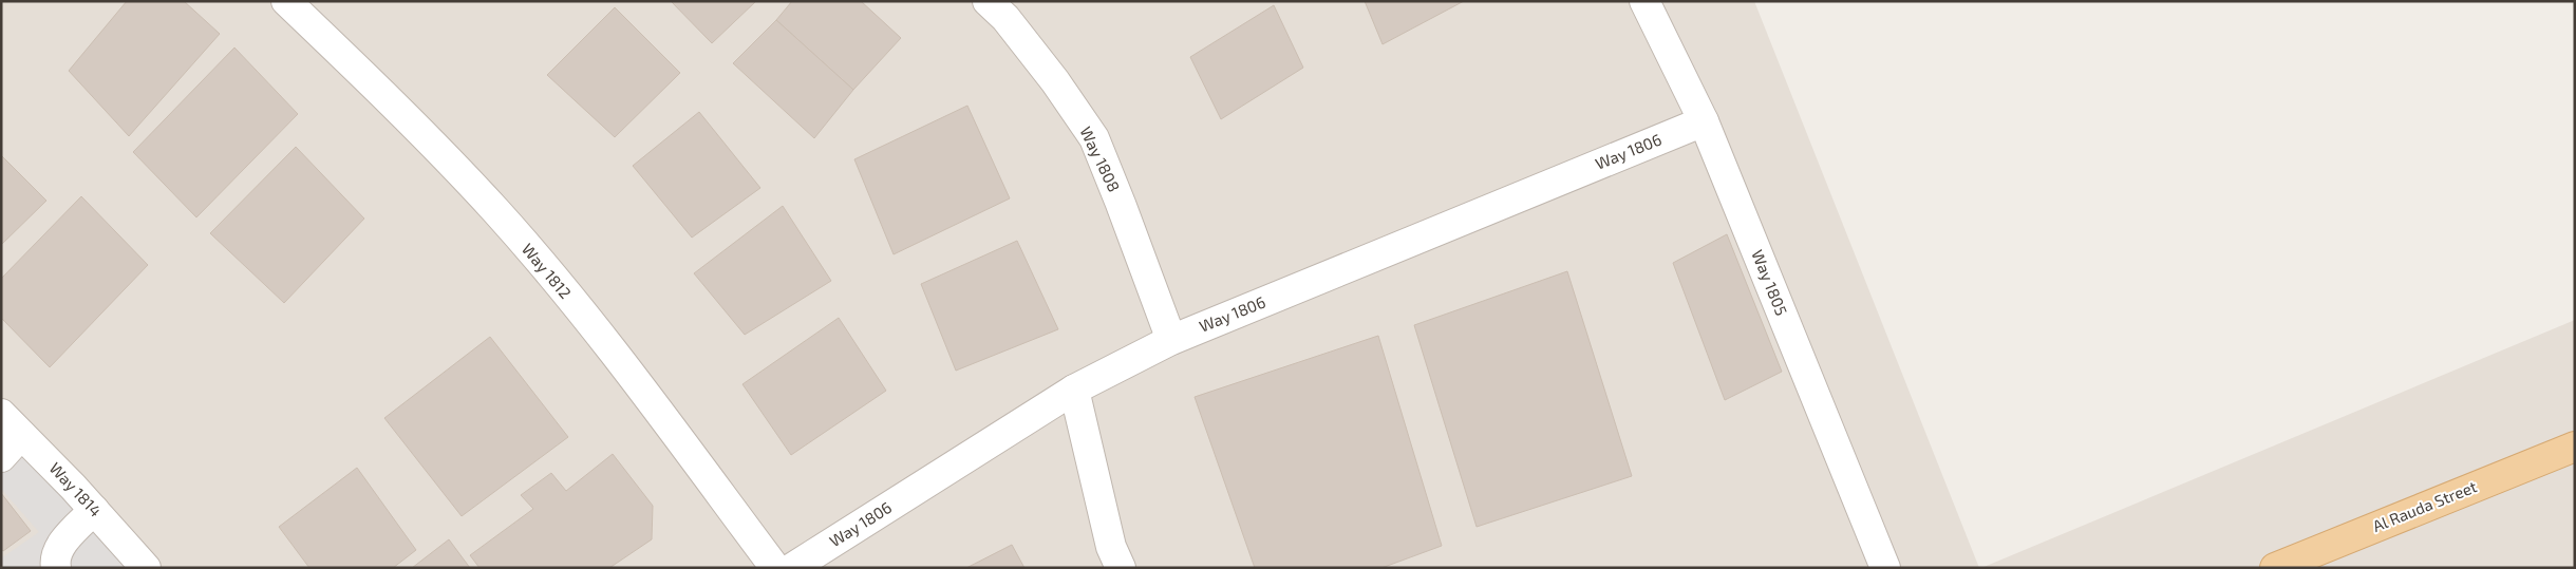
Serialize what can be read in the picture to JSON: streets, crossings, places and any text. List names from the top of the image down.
{
  "streets": {
    "main road": ["Al Rauda Street"],
    "street": [
      "Way 1806",
      "Way 1808",
      "Way 1812",
      "Way 1805",
      "Way 1814"
    ]
  },
  "crossings": [
    ["Way 1806", "Way 1808"],
    ["Way 1806", "Way 1805"]
  ]
}
